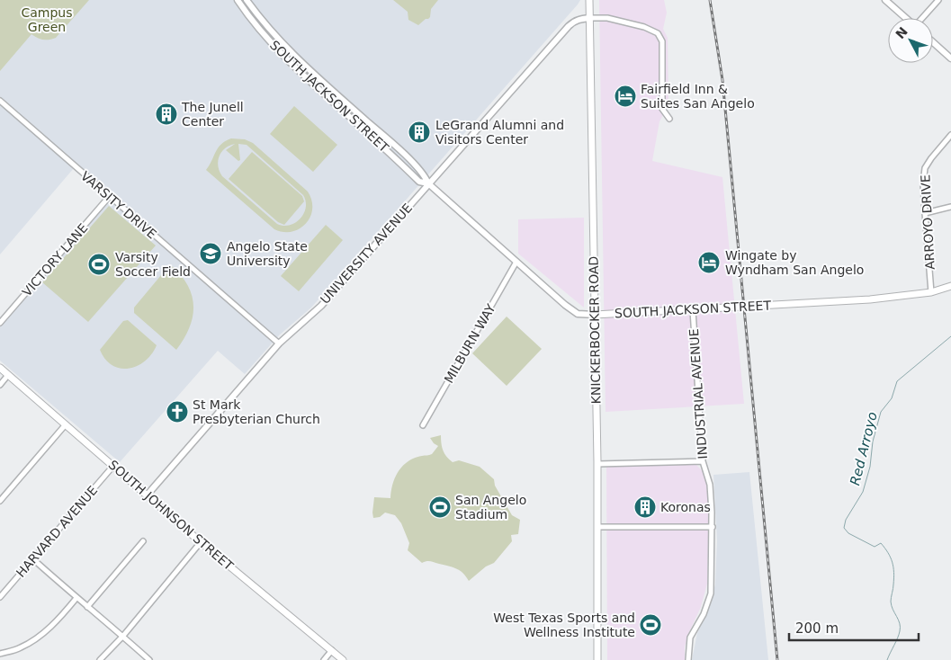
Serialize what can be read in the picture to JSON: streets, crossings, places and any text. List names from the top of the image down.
{
  "streets": {
    "main road": ["SOUTH JACKSON STREET", "KNICKERBOCKER ROAD", "SOUTH JOHNSON STREET"],
    "street": [
      "VARSITY DRIVE",
      "ARROYO DRIVE",
      "UNIVERSITY AVENUE",
      "VICTORY LANE",
      "MILBURN WAY",
      "INDUSTRIAL AVENUE",
      "HARVARD AVENUE"
    ]
  },
  "crossings": [
    ["SOUTH JACKSON STREET", "ARROYO DRIVE"],
    ["SOUTH JACKSON STREET", "UNIVERSITY AVENUE"],
    ["SOUTH JACKSON STREET", "KNICKERBOCKER ROAD"],
    ["SOUTH JACKSON STREET", "MILBURN WAY"],
    ["SOUTH JACKSON STREET", "INDUSTRIAL AVENUE"],
    ["VARSITY DRIVE", "UNIVERSITY AVENUE"],
    ["VARSITY DRIVE", "VICTORY LANE"],
    ["UNIVERSITY AVENUE", "KNICKERBOCKER ROAD"],
    ["UNIVERSITY AVENUE", "SOUTH JOHNSON STREET"],
    ["SOUTH JOHNSON STREET", "HARVARD AVENUE"]
  ],
  "water": ["Red Arroyo"],
  "parks": ["Campus Green"],
  "places": {
    "hotel": ["Fairfield Inn & Suites San Angelo", "Wingate by Wyndham San Angelo"],
    "building": ["The Junell Center", "LeGrand Alumni and Visitors Center", "Koronas"],
    "school or university": ["Angelo State University"],
    "sports": ["Varsity Soccer Field", "San Angelo Stadium", "West Texas Sports and Wellness Institute"],
    "church": ["St Mark Presbyterian Church"]
  },
  "scale_bar": "200 m",
  "north": "top left"
}
